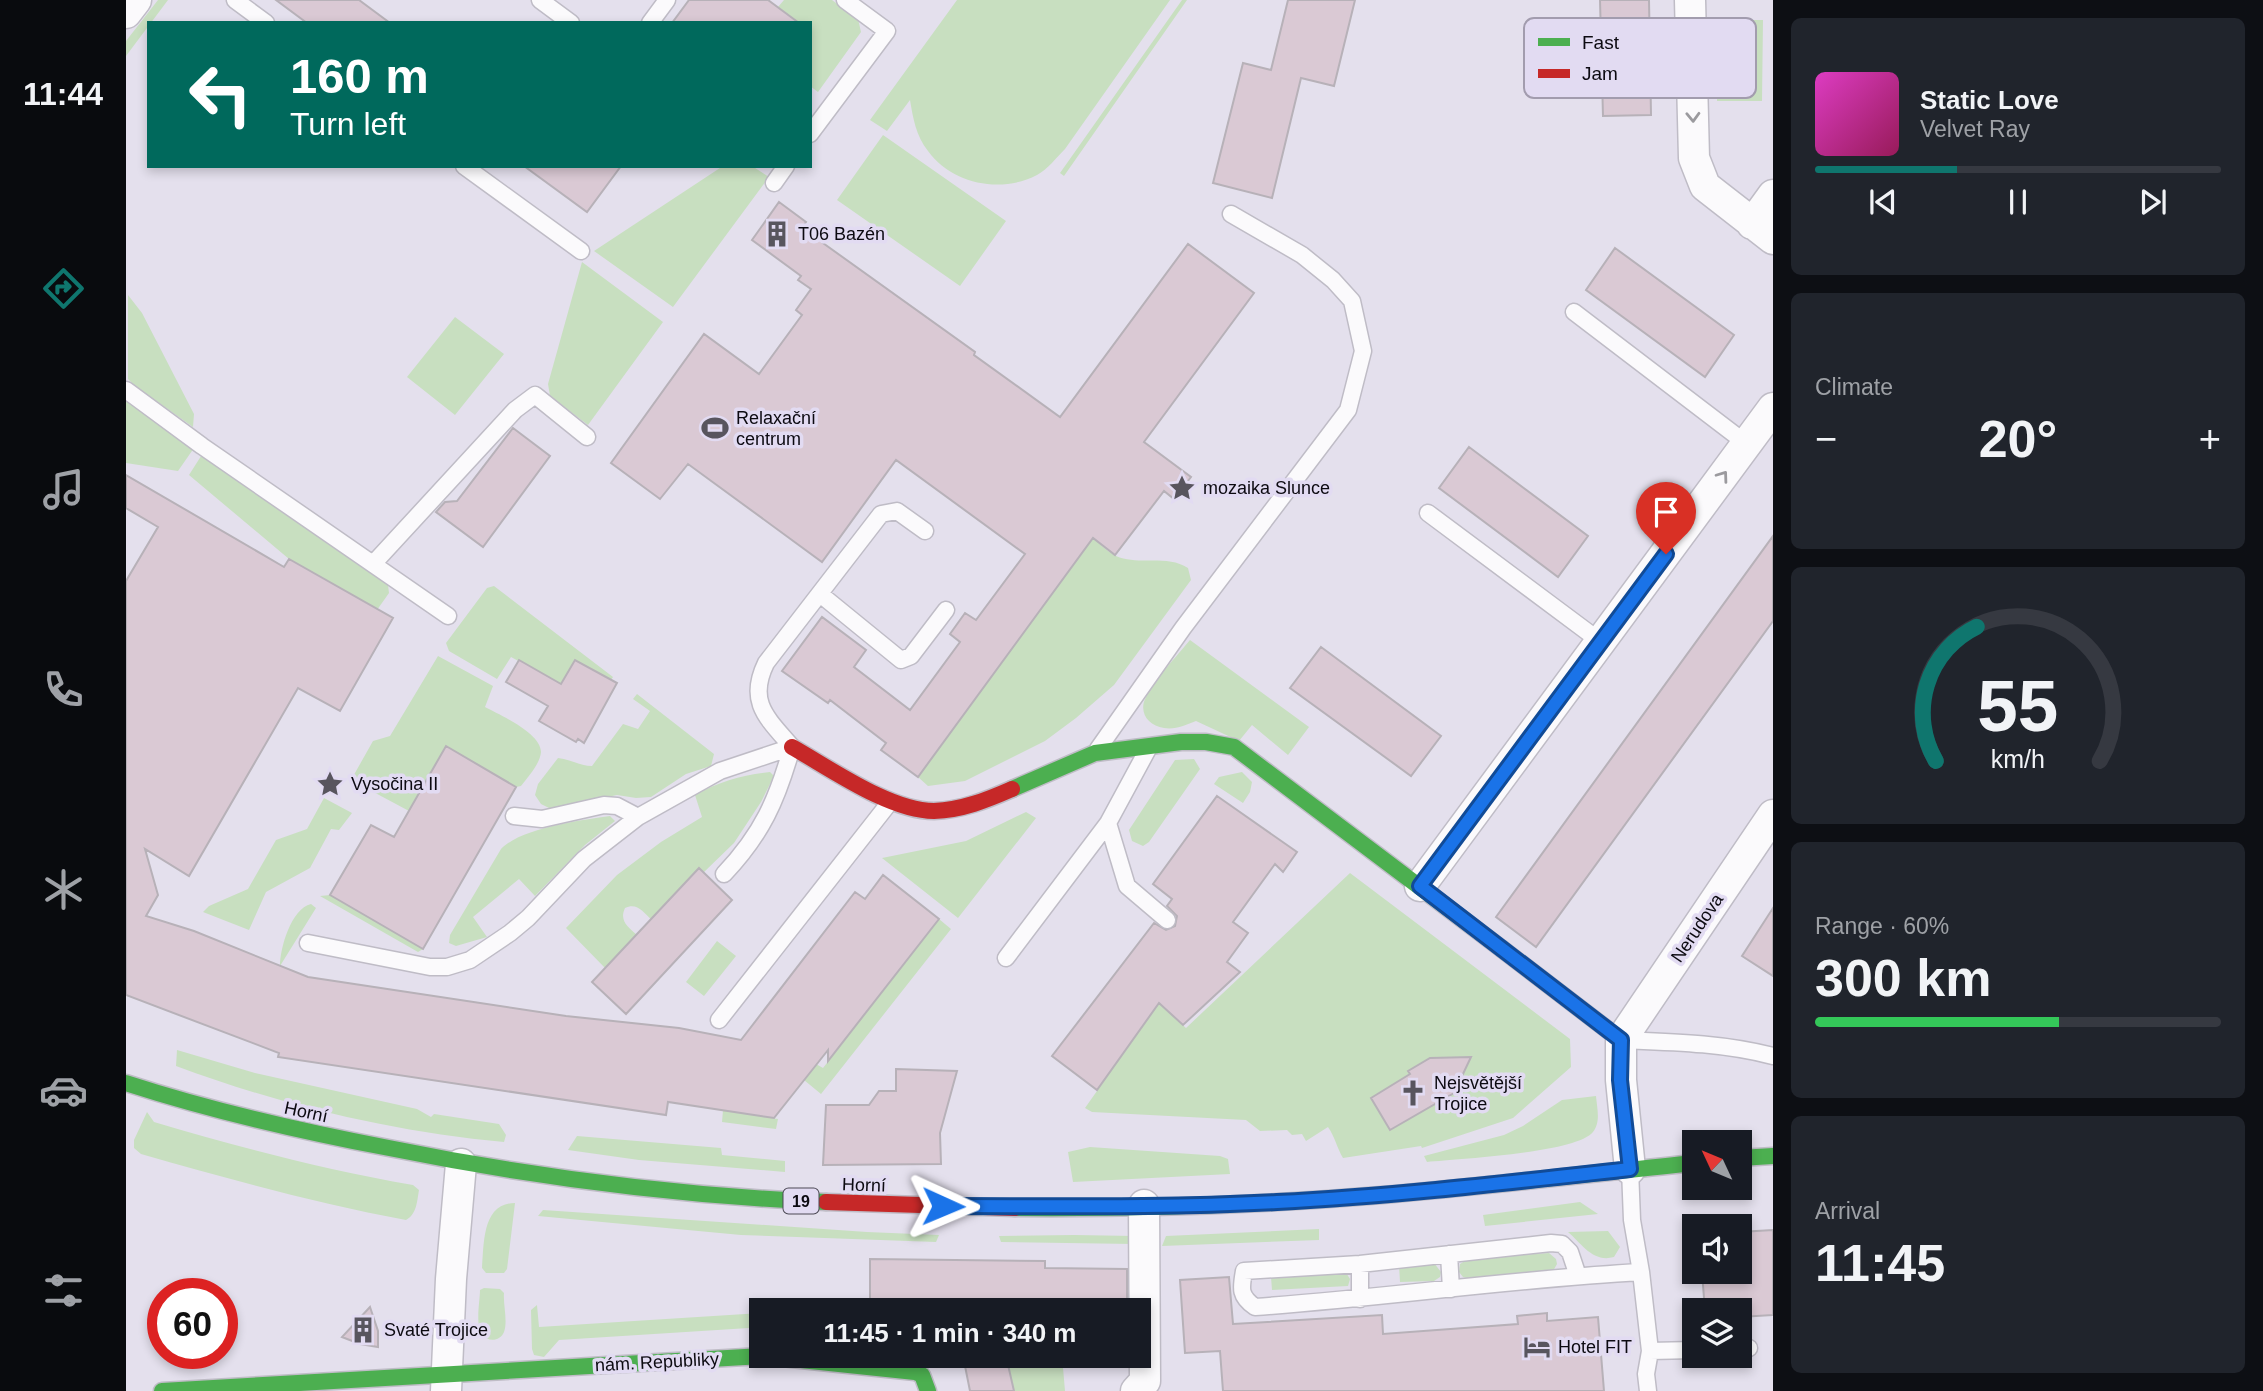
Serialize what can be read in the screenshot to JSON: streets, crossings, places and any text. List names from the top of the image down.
{
  "streets": {
    "street": [
      "Nerudova",
      "Horní",
      "19",
      "nám. Republiky"
    ]
  },
  "places": {
    "building": ["T06 Bazén", "Svaté Trojice"],
    "sports": ["Relaxační centrum"],
    "place": ["mozaika Slunce", "Vysočina II"],
    "church": ["Nejsvětější Trojice"],
    "hotel": ["Hotel FIT"]
  },
  "legend": ["Fast", "Jam"],
  "north": "top left",
  "page": {
    "tabs": "11:44",
    "turn": ["160 m", "Turn left"],
    "song": ["Static Love", "Velvet Ray"],
    "tile": [
      "Climate",
      ["Range · 60%", "300 km"],
      ["Arrival", "11:45"]
    ],
    "heat": ["−", "20°", "+"],
    "limit": "60",
    "trip": "11:45 · 1 min · 340 m",
    "gauge": ["55", "km/h"]
  }
}
